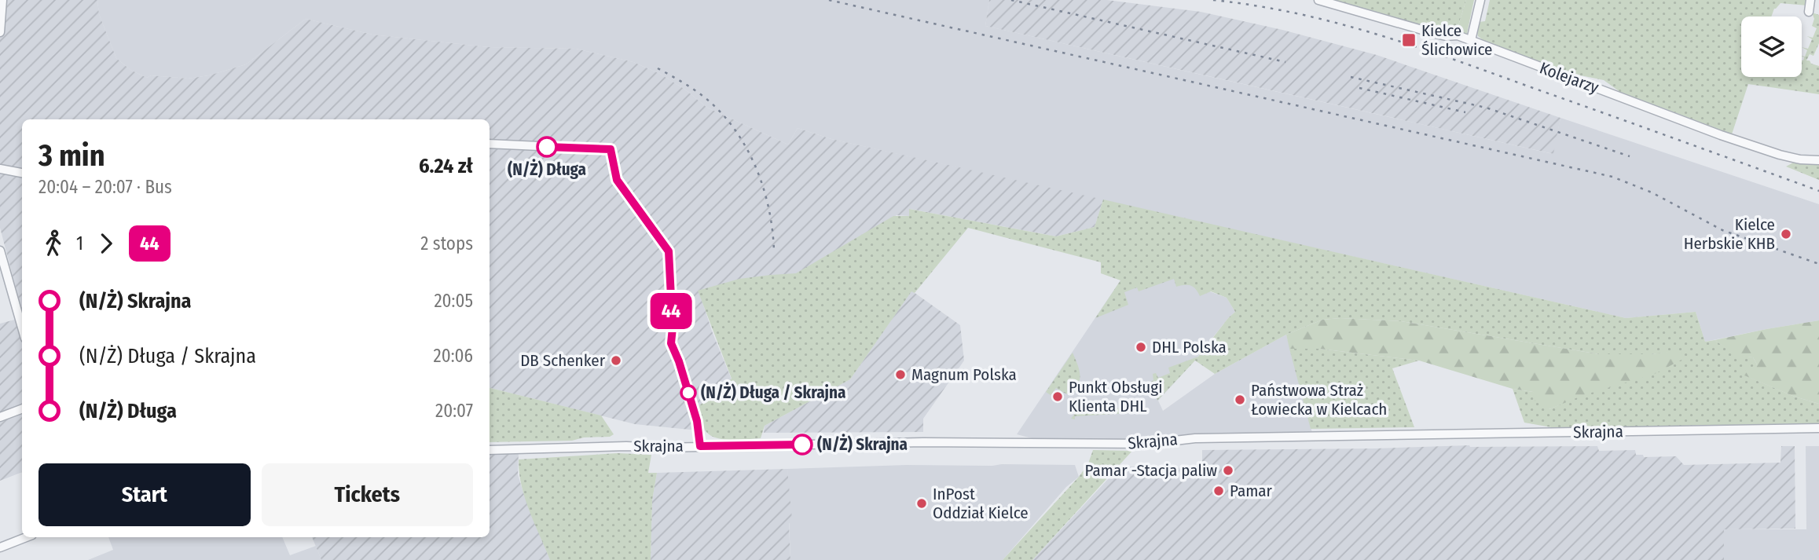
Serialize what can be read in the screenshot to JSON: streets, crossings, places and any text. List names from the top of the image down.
{
  "streets": {
    "street": ["Kolejarzy", "Skrajna"]
  },
  "places": {
    "transit": ["Kielce Ślichowice"],
    "other": [
      "(N/Ż) Długa",
      "Kielce Herbskie KHB",
      "DHL Polska",
      "DB Schenker",
      "Magnum Polska",
      "(N/Ż) Długa / Skrajna",
      "Punkt Obsługi Klienta DHL",
      "Państwowa Straż Łowiecka w Kielcach",
      "(N/Ż) Skrajna",
      "Pamar -Stacja paliw",
      "Pamar",
      "InPost Oddział Kielce"
    ]
  },
  "lines": ["bus line 44"],
  "page": {
    "on_map": "44",
    "heading": ["3 min", "20:04 – 20:07 · Bus", "6.24 zł"],
    "legs": ["1", "44", "2 stops"],
    "list": [
      {
        "name": "(N/Ż) Skrajna",
        "value": "20:05"
      },
      {
        "name": "(N/Ż) Długa / Skrajna",
        "value": "20:06"
      },
      {
        "name": "(N/Ż) Długa",
        "value": "20:07"
      }
    ],
    "buttons": ["Start", "Tickets"]
  }
}
